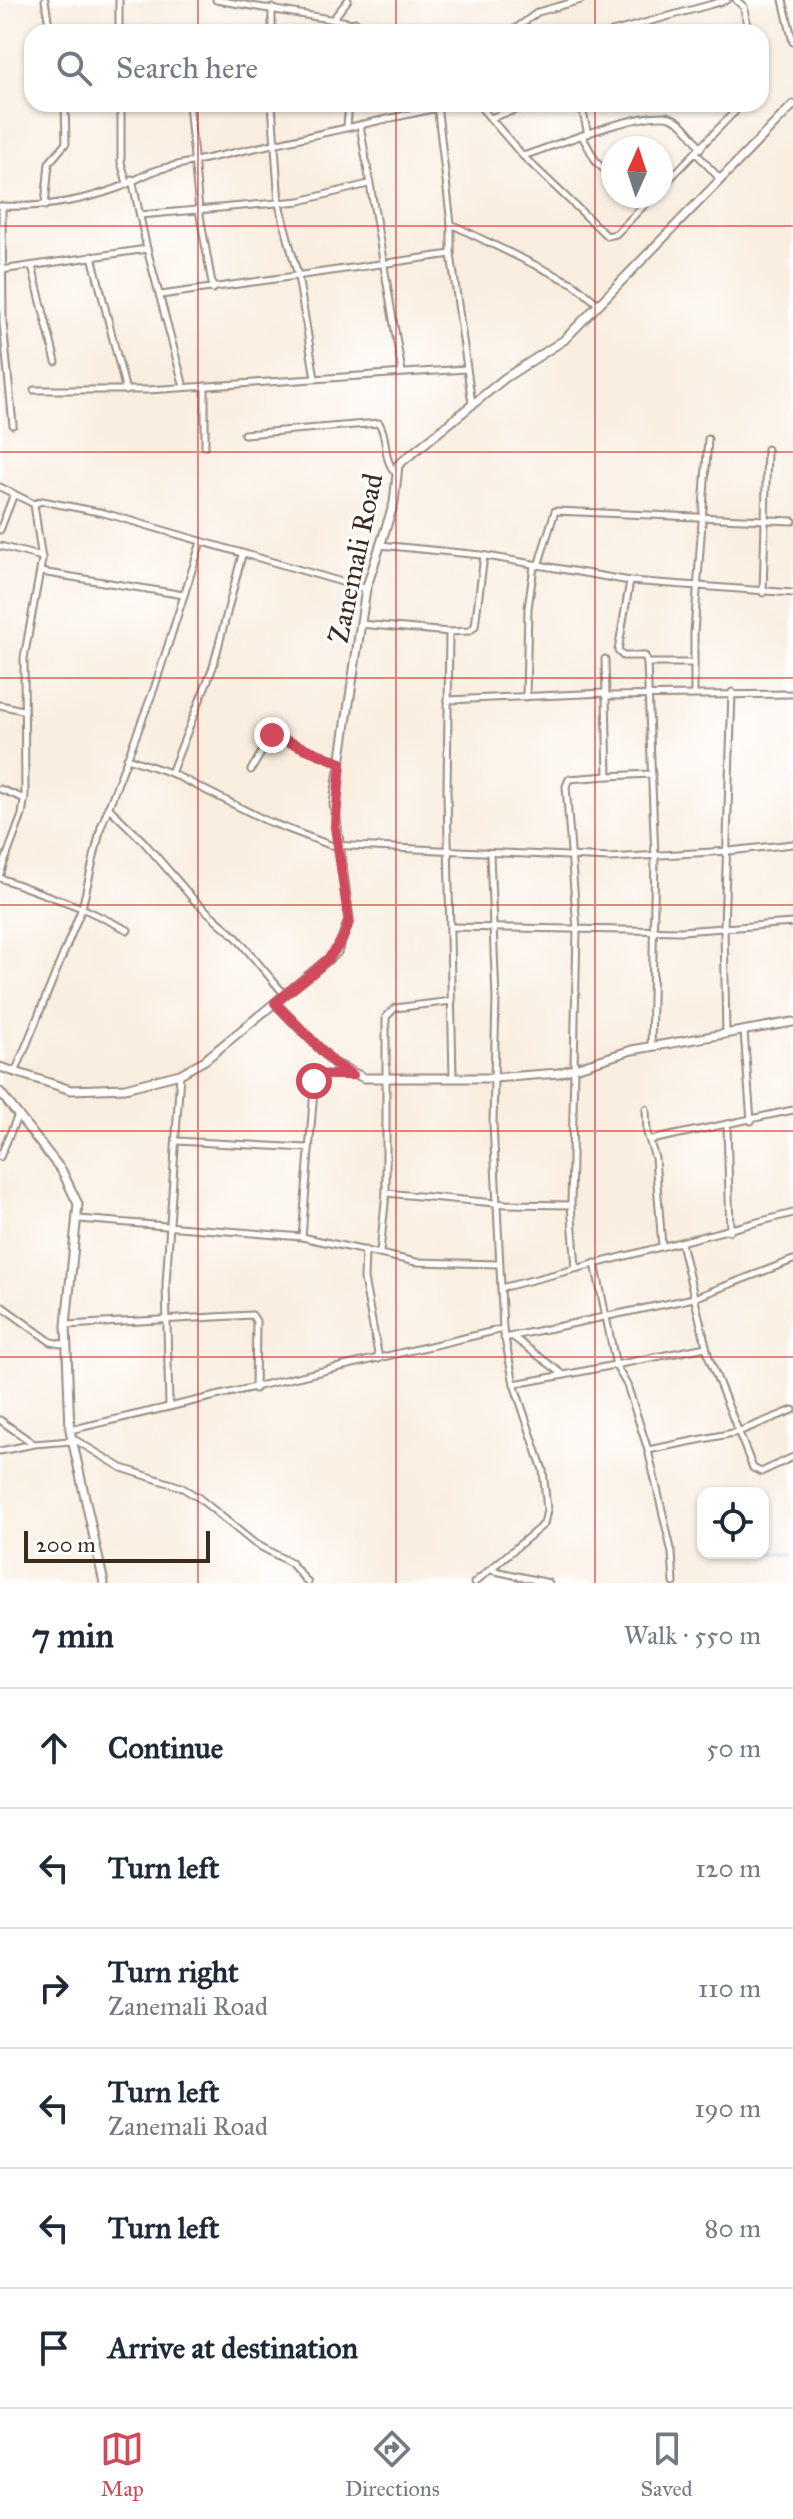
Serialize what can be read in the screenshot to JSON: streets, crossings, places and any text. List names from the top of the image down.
{
  "streets": {
    "street": ["Zanemali Road"]
  },
  "scale_bar": "200 m",
  "north": "top",
  "page": {
    "search": "Search here",
    "scale": "200 m",
    "heading": ["7 min", "Walk · 550 m"],
    "list": [
      ["Continue", "50 m"],
      ["Turn left", "120 m"],
      ["Turn right", "Zanemali Road", "110 m"],
      ["Turn left", "Zanemali Road", "190 m"],
      ["Turn left", "80 m"],
      "Arrive at destination"
    ],
    "nav": ["Map", "Directions", "Saved"]
  }
}
